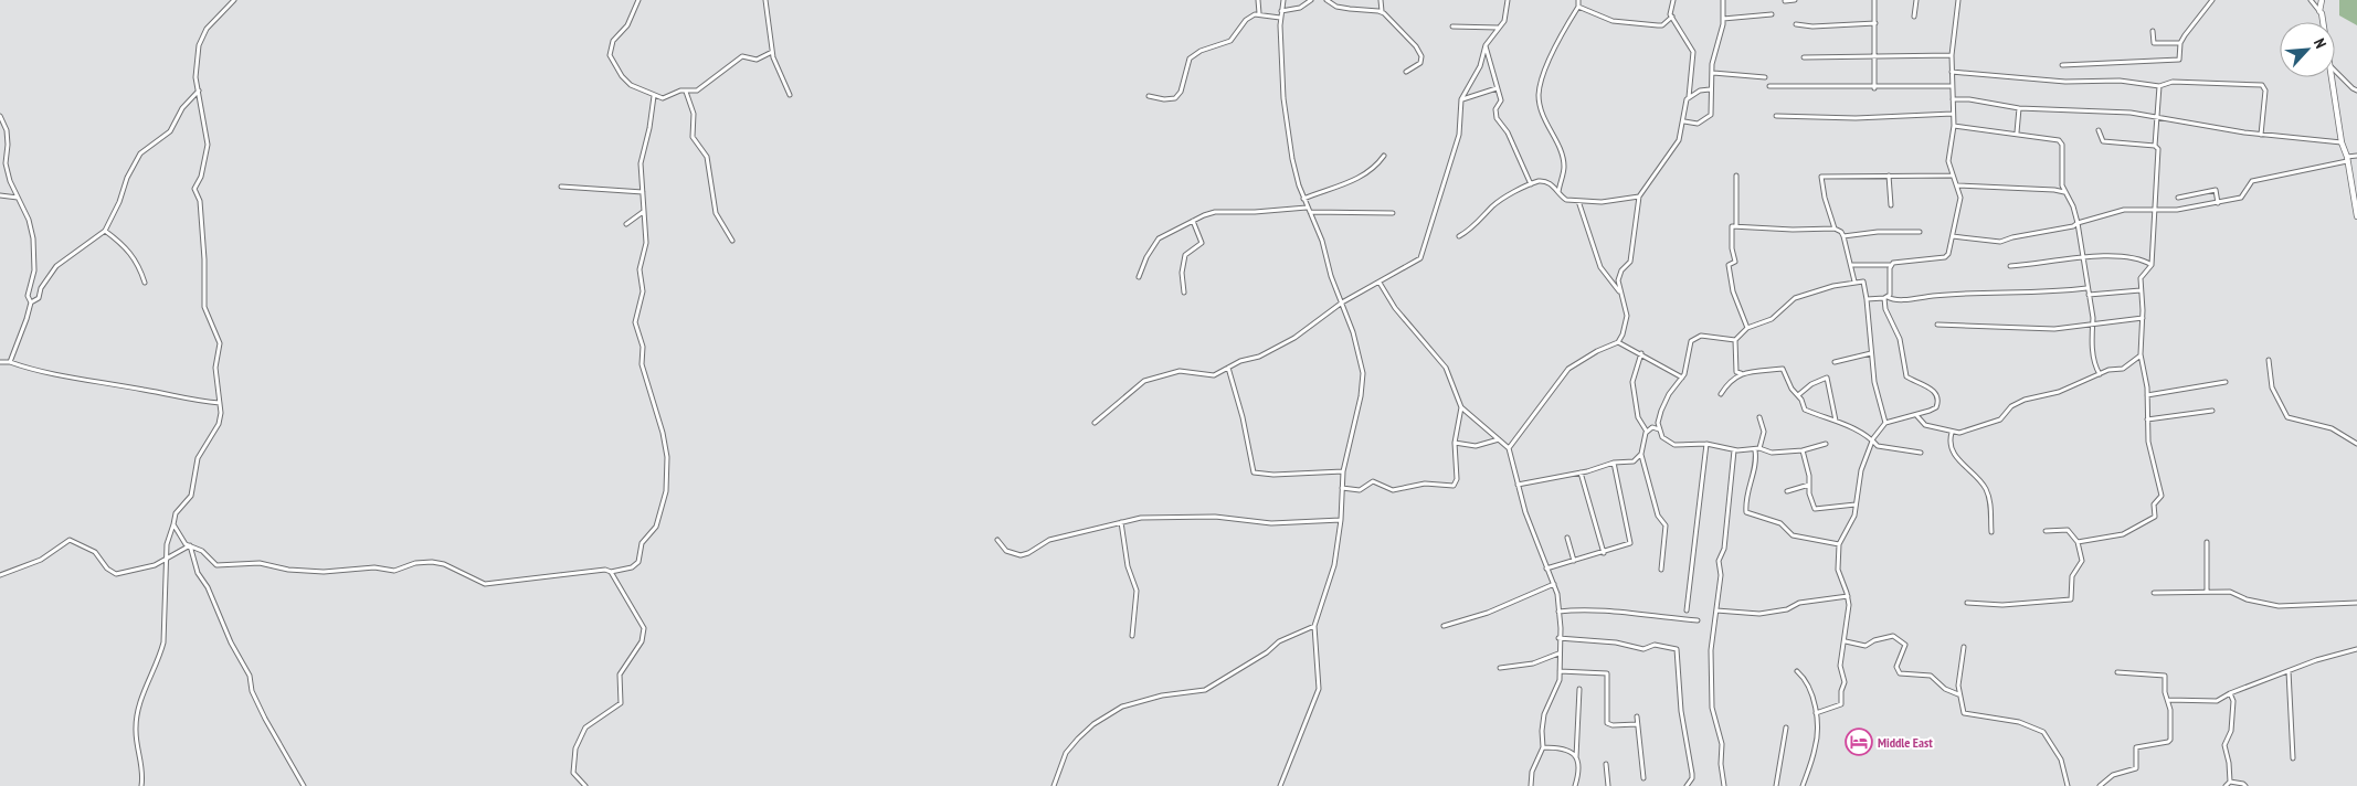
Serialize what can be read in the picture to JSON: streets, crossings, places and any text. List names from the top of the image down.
{
  "places": {
    "hotel": ["Middle East"]
  },
  "north": "top right"
}
